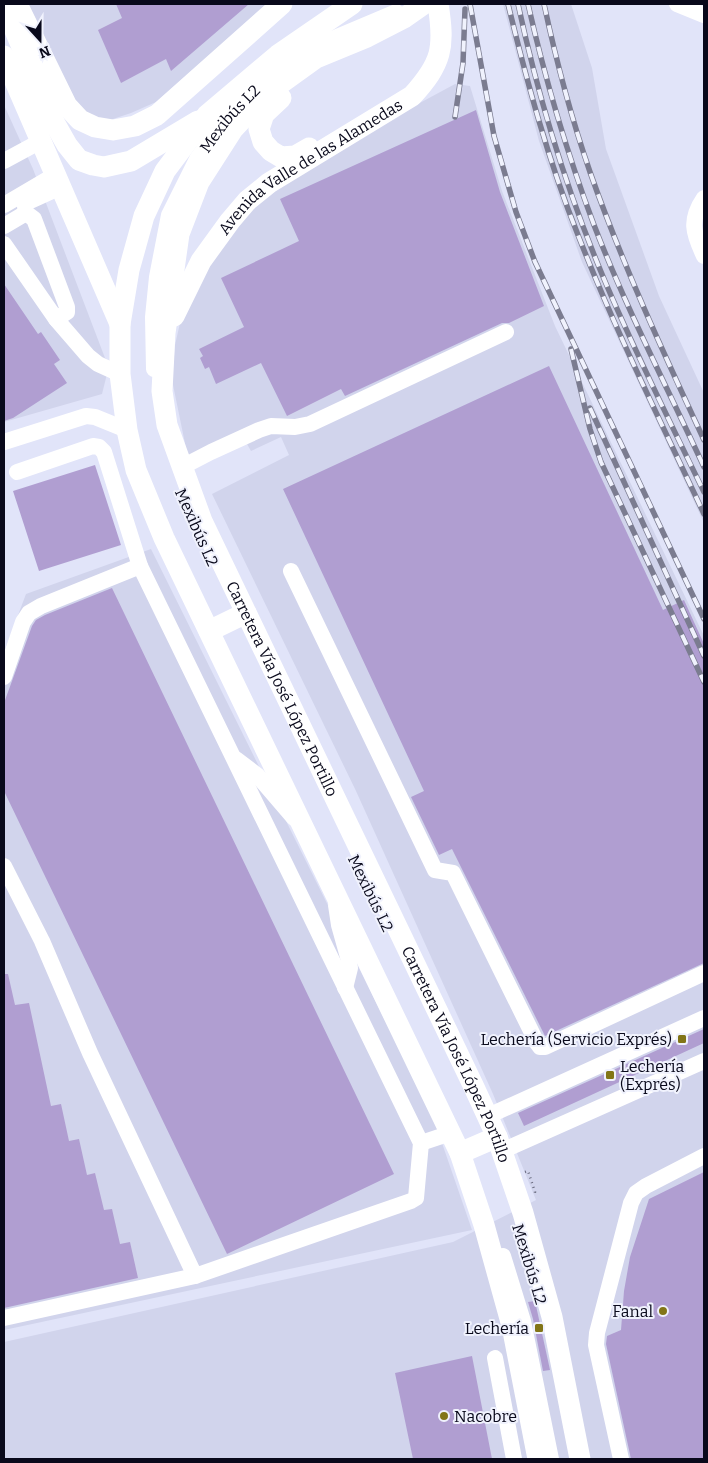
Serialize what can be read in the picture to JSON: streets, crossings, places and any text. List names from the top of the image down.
{
  "streets": {
    "main road": ["Avenida Valle de las Alamedas", "Carretera Vía José López Portillo"],
    "street": ["Mexibús L2"]
  },
  "crossings": [
    ["Mexibús L2", "Carretera Vía José López Portillo"],
    ["Avenida Valle de las Alamedas", "Carretera Vía José López Portillo"]
  ],
  "places": {
    "transit": ["Lechería (Servicio Exprés)", "Lechería (Exprés)", "Lechería"],
    "other": ["Fanal", "Nacobre"]
  },
  "north": "bottom"
}
